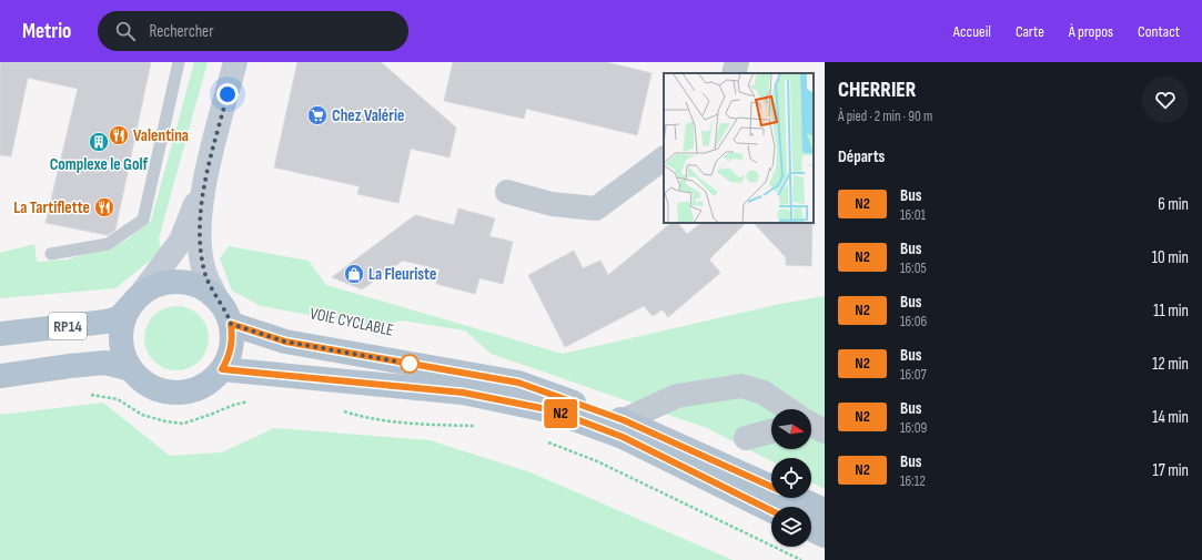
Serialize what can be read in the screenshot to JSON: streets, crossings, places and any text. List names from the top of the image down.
{
  "streets": {
    "main road": ["RP14"]
  },
  "places": {
    "supermarket": ["Chez Valérie"],
    "restaurant": ["Valentina", "La Tartiflette"],
    "building": ["Complexe le Golf"],
    "shop": ["La Fleuriste"]
  },
  "lines": ["bus line N2"],
  "north": "right",
  "page": {
    "header": "Metrio",
    "search": "Rechercher",
    "nav": [
      "Accueil",
      "Carte",
      "À propos",
      "Contact"
    ],
    "on_map": "N2",
    "heading": [
      ["CHERRIER", "À pied · 2 min · 90 m"],
      "Départs"
    ],
    "list": [
      {
        "mark": "N2",
        "name": "Bus",
        "note": "16:01",
        "value": "6 min"
      },
      {
        "mark": "N2",
        "name": "Bus",
        "note": "16:05",
        "value": "10 min"
      },
      {
        "mark": "N2",
        "name": "Bus",
        "note": "16:06",
        "value": "11 min"
      },
      {
        "mark": "N2",
        "name": "Bus",
        "note": "16:07",
        "value": "12 min"
      },
      {
        "mark": "N2",
        "name": "Bus",
        "note": "16:09",
        "value": "14 min"
      },
      {
        "mark": "N2",
        "name": "Bus",
        "note": "16:12",
        "value": "17 min"
      }
    ]
  }
}
